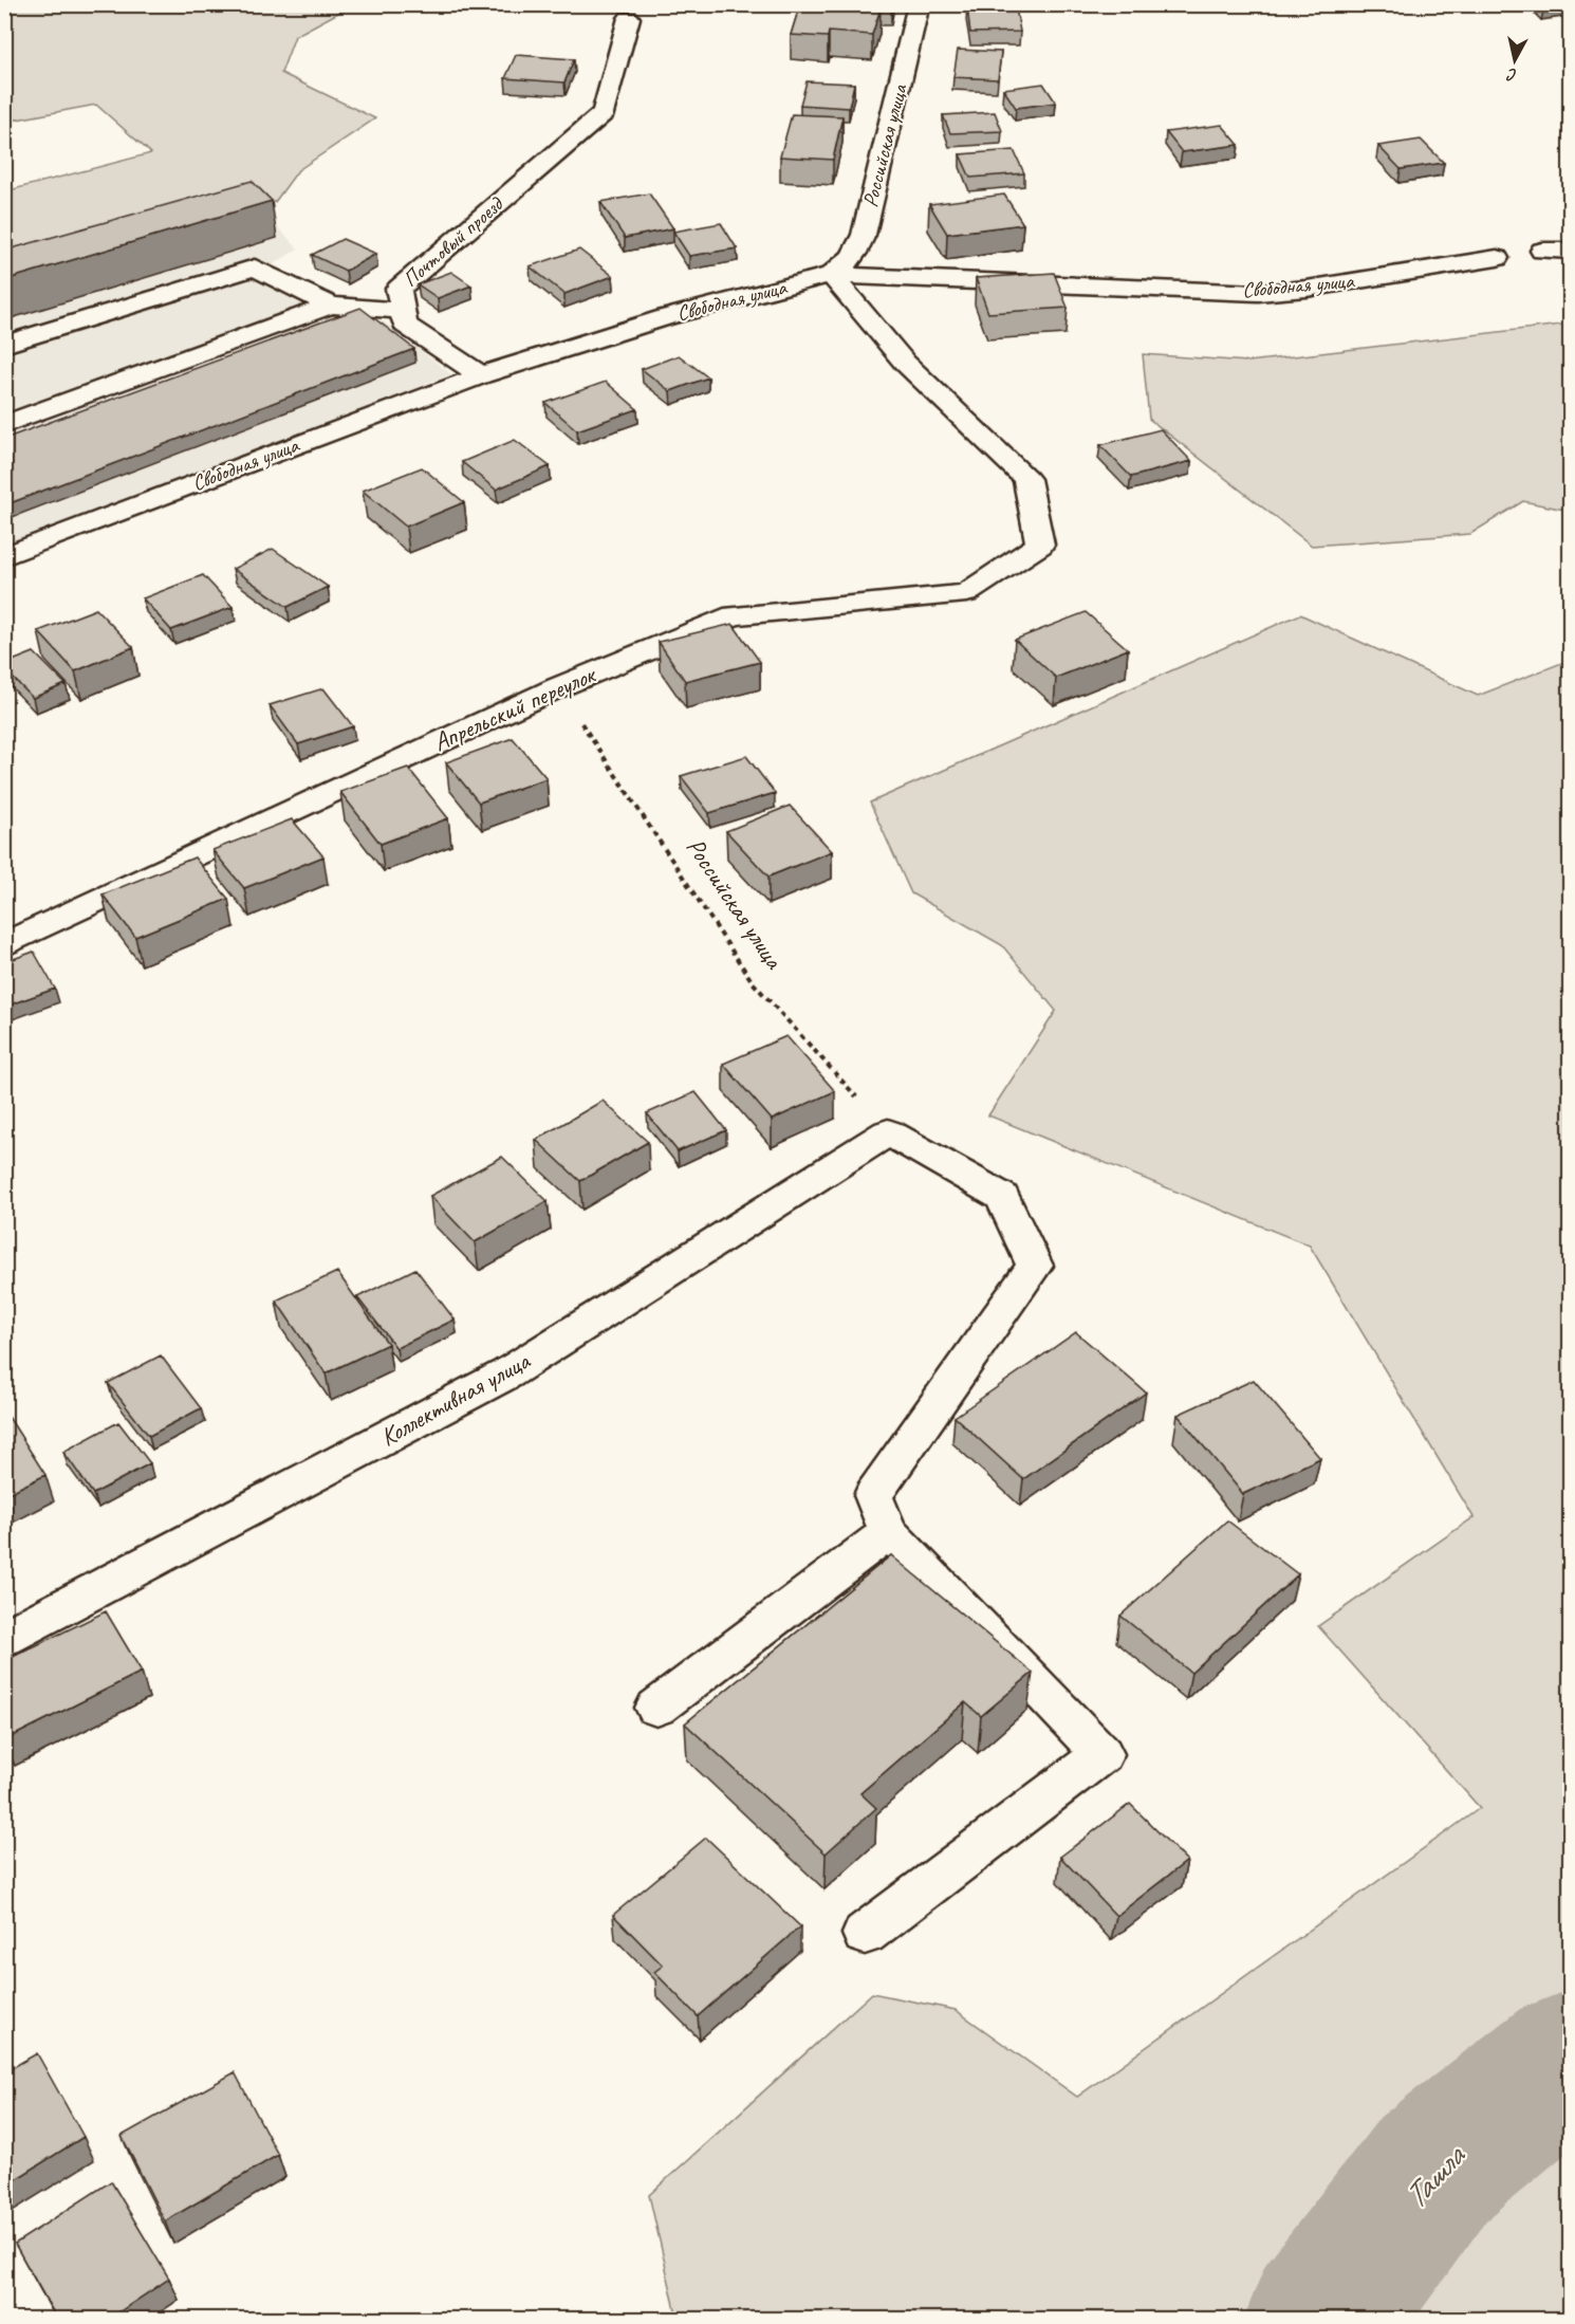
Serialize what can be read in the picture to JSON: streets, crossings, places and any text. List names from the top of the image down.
{
  "streets": {
    "street": [
      "Российская улица",
      "Почтовый проезд",
      "Свободная улица",
      "Апрельский переулок",
      "Коллективная улица"
    ]
  },
  "crossings": [
    ["Российская улица", "Свободная улица"],
    ["Российская улица", "Апрельский переулок"],
    ["Российская улица", "Коллективная улица"],
    ["Почтовый проезд", "Свободная улица"],
    ["Свободная улица", "Апрельский переулок"]
  ],
  "water": ["Ташла"],
  "north": "bottom"
}
